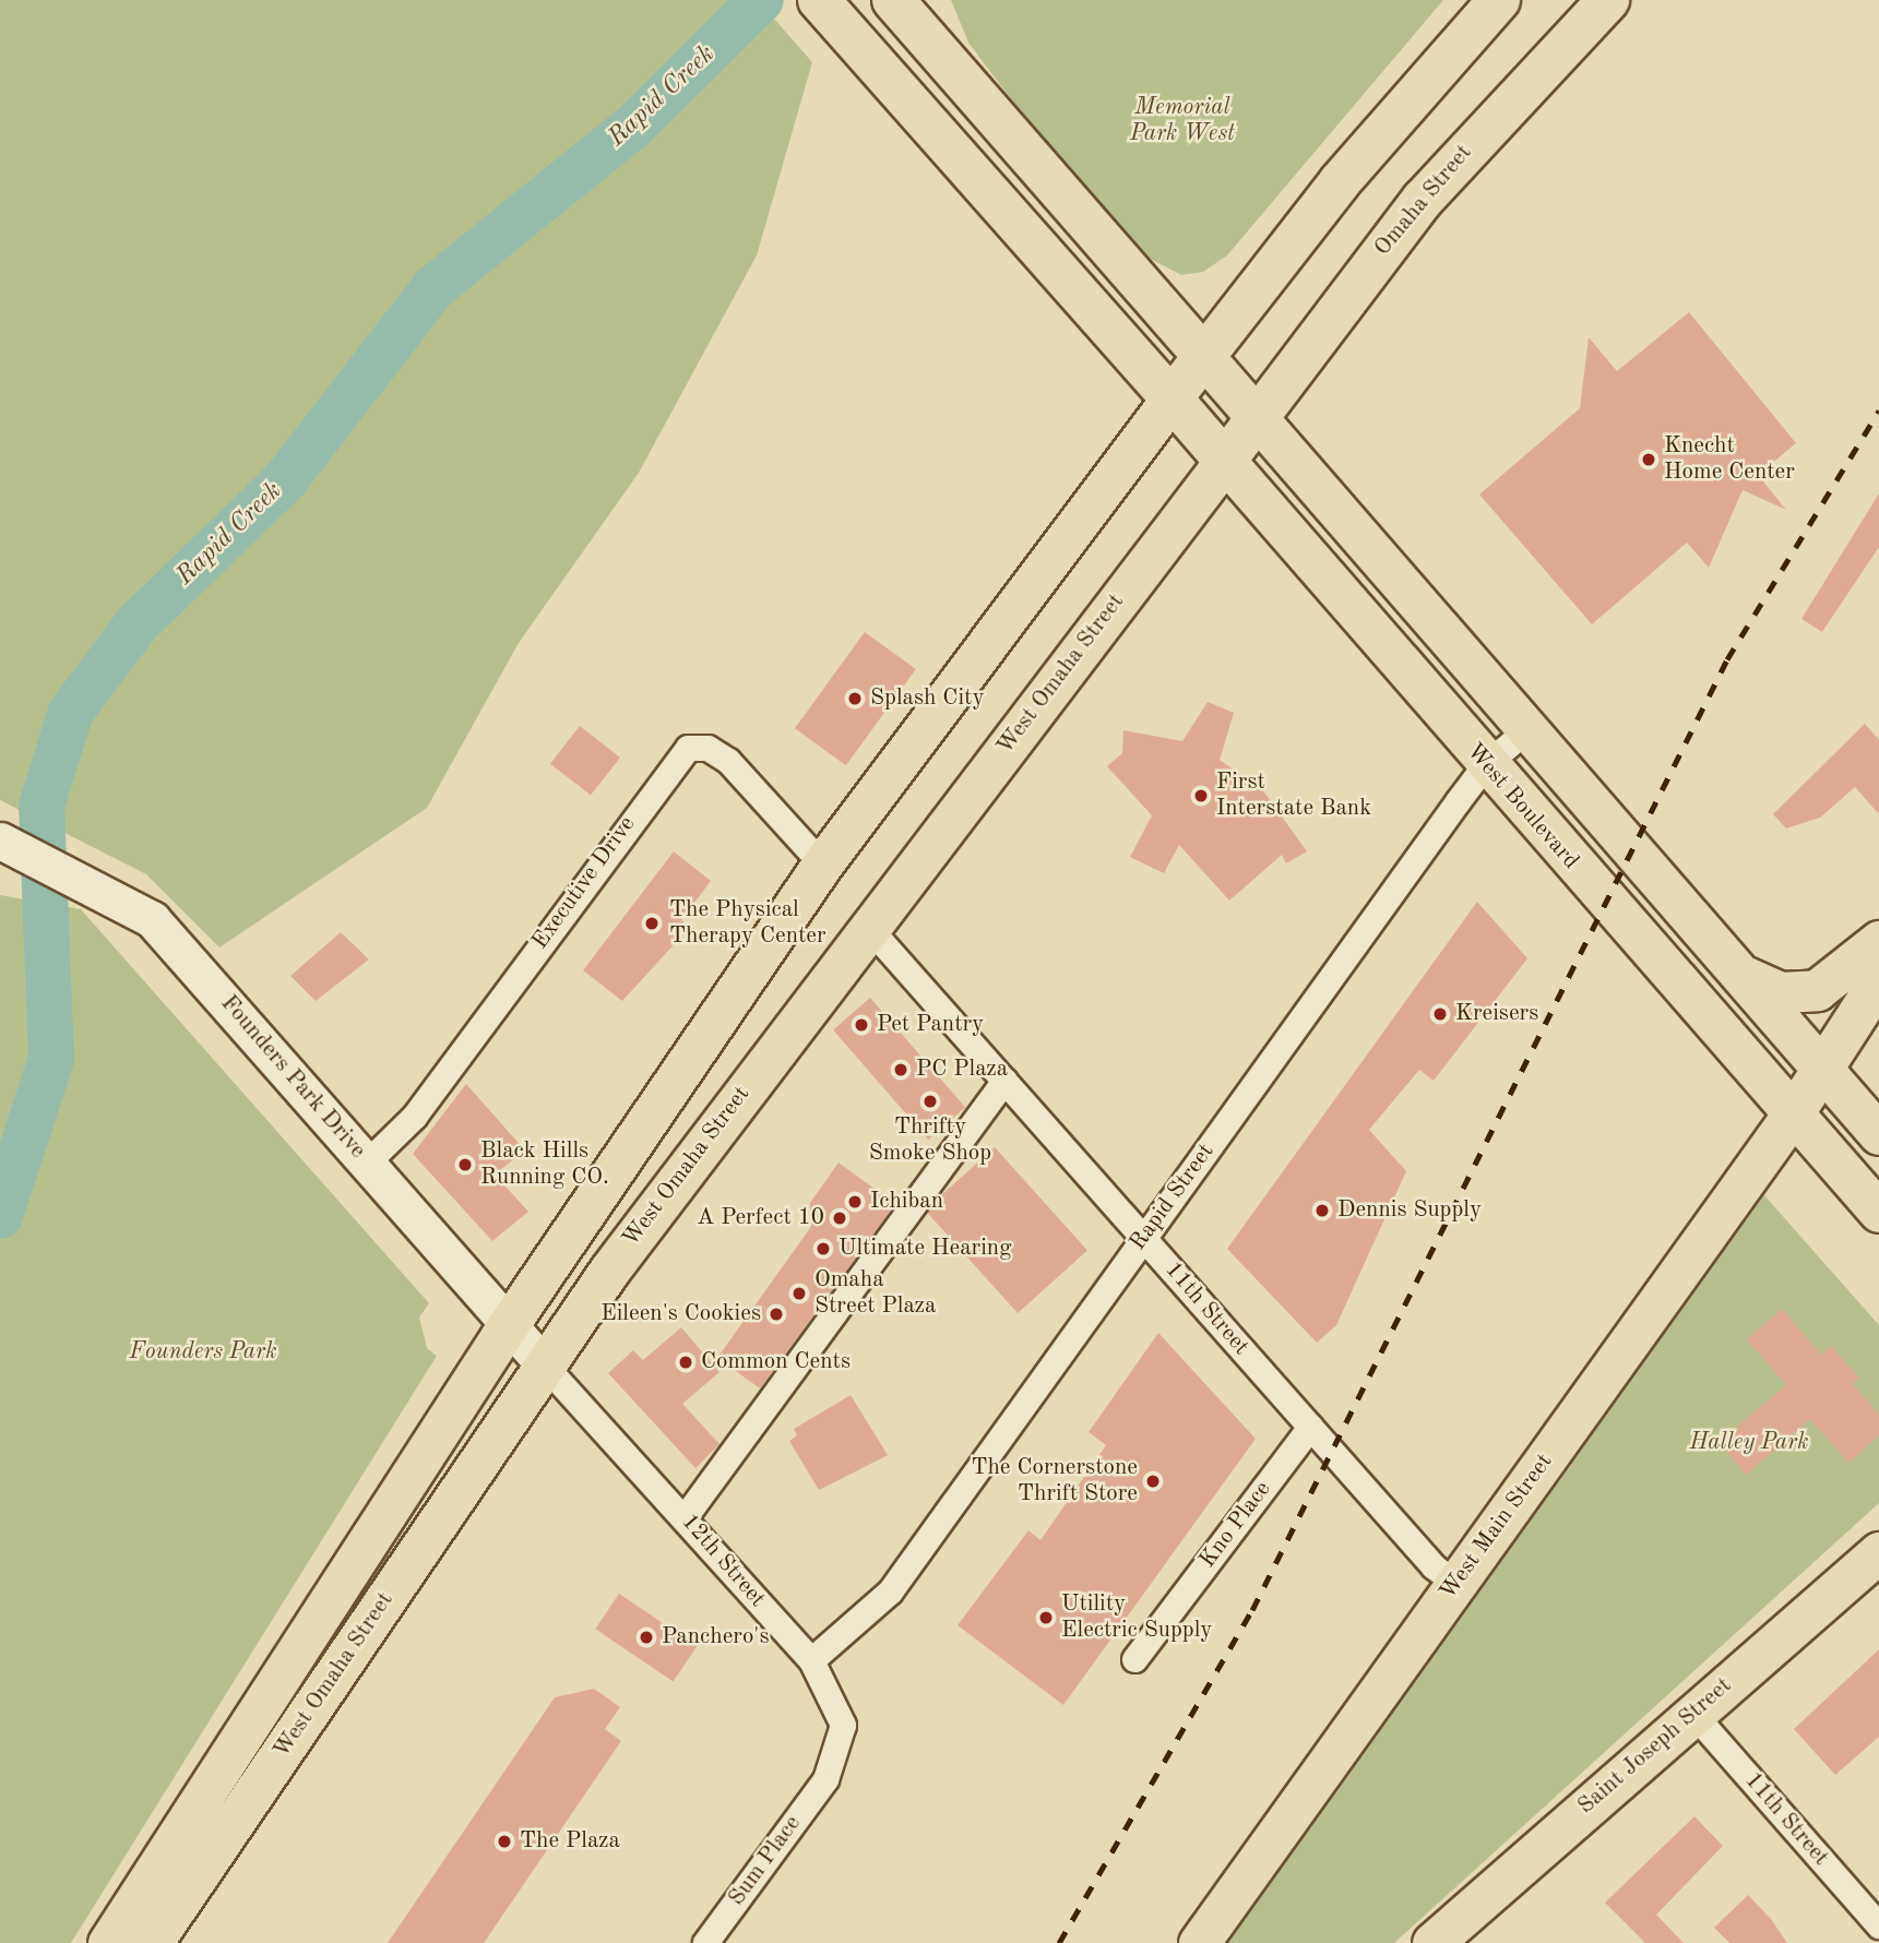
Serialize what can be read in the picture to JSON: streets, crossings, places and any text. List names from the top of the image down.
{
  "streets": {
    "highway": ["Omaha Street", "West Omaha Street", "West Boulevard"],
    "main road": ["Founders Park Drive", "West Main Street", "Saint Joseph Street"],
    "street": [
      "Executive Drive",
      "Rapid Street",
      "11th Street",
      "Kno Place",
      "12th Street",
      "Sum Place"
    ]
  },
  "crossings": [
    ["Omaha Street", "West Omaha Street"],
    ["West Omaha Street", "West Boulevard"],
    ["West Omaha Street", "Executive Drive"],
    ["West Omaha Street", "Founders Park Drive"],
    ["West Omaha Street", "11th Street"],
    ["West Omaha Street", "12th Street"],
    ["West Boulevard", "Rapid Street"],
    ["West Boulevard", "West Main Street"],
    ["Executive Drive", "Founders Park Drive"],
    ["Founders Park Drive", "12th Street"],
    ["Rapid Street", "11th Street"],
    ["Rapid Street", "12th Street"],
    ["11th Street", "Kno Place"],
    ["11th Street", "West Main Street"],
    ["11th Street", "Saint Joseph Street"],
    ["12th Street", "Sum Place"]
  ],
  "water": ["Rapid Creek"],
  "parks": ["Memorial Park West", "Founders Park", "Halley Park"],
  "places": [
    "Knecht Home Center",
    "Splash City",
    "First Interstate Bank",
    "The Physical Therapy Center",
    "Kreisers",
    "Pet Pantry",
    "PC Plaza",
    "Thrifty Smoke Shop",
    "Black Hills Running CO.",
    "Ichiban",
    "Dennis Supply",
    "A Perfect 10",
    "Ultimate Hearing",
    "Omaha Street Plaza",
    "Eileen's Cookies",
    "Common Cents",
    "The Cornerstone Thrift Store",
    "Utility Electric Supply",
    "Panchero's",
    "The Plaza"
  ]
}
